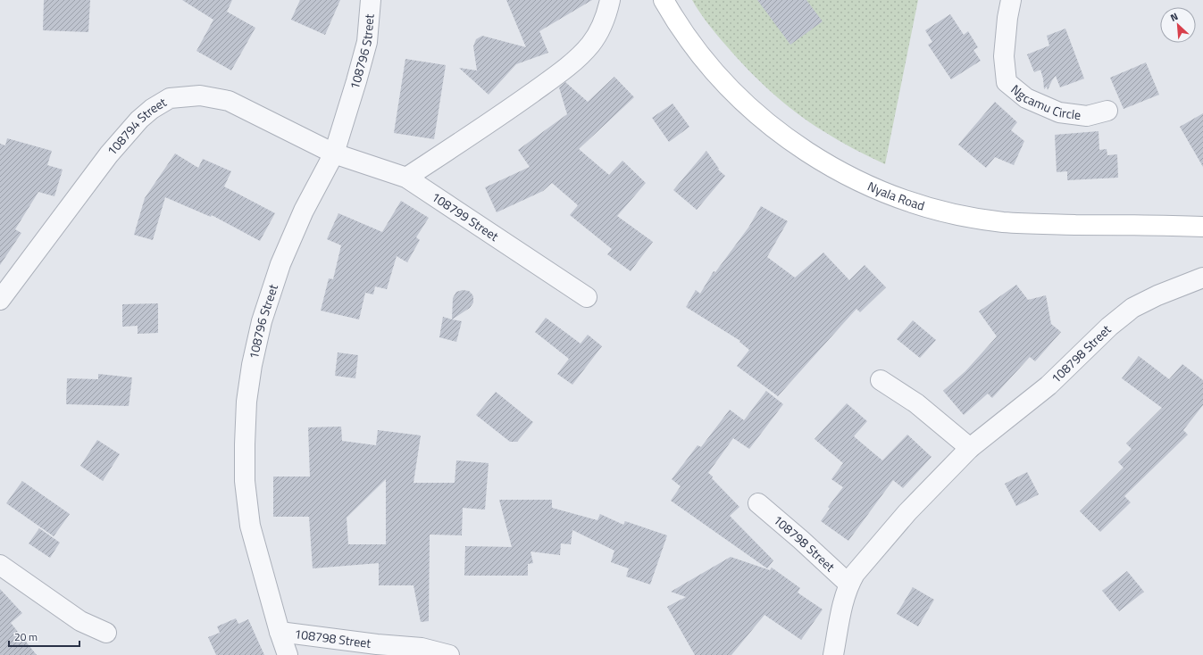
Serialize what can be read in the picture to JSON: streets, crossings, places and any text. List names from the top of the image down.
{
  "streets": {
    "street": [
      "108796 Street",
      "Ngcamu Circle",
      "108794 Street",
      "Nyala Road",
      "108799 Street",
      "108798 Street"
    ]
  },
  "crossings": [
    ["108796 Street", "108794 Street"],
    ["108796 Street", "108799 Street"],
    ["108796 Street", "108798 Street"],
    ["108794 Street", "108799 Street"]
  ],
  "scale_bar": "20 m",
  "north": "top left"
}
